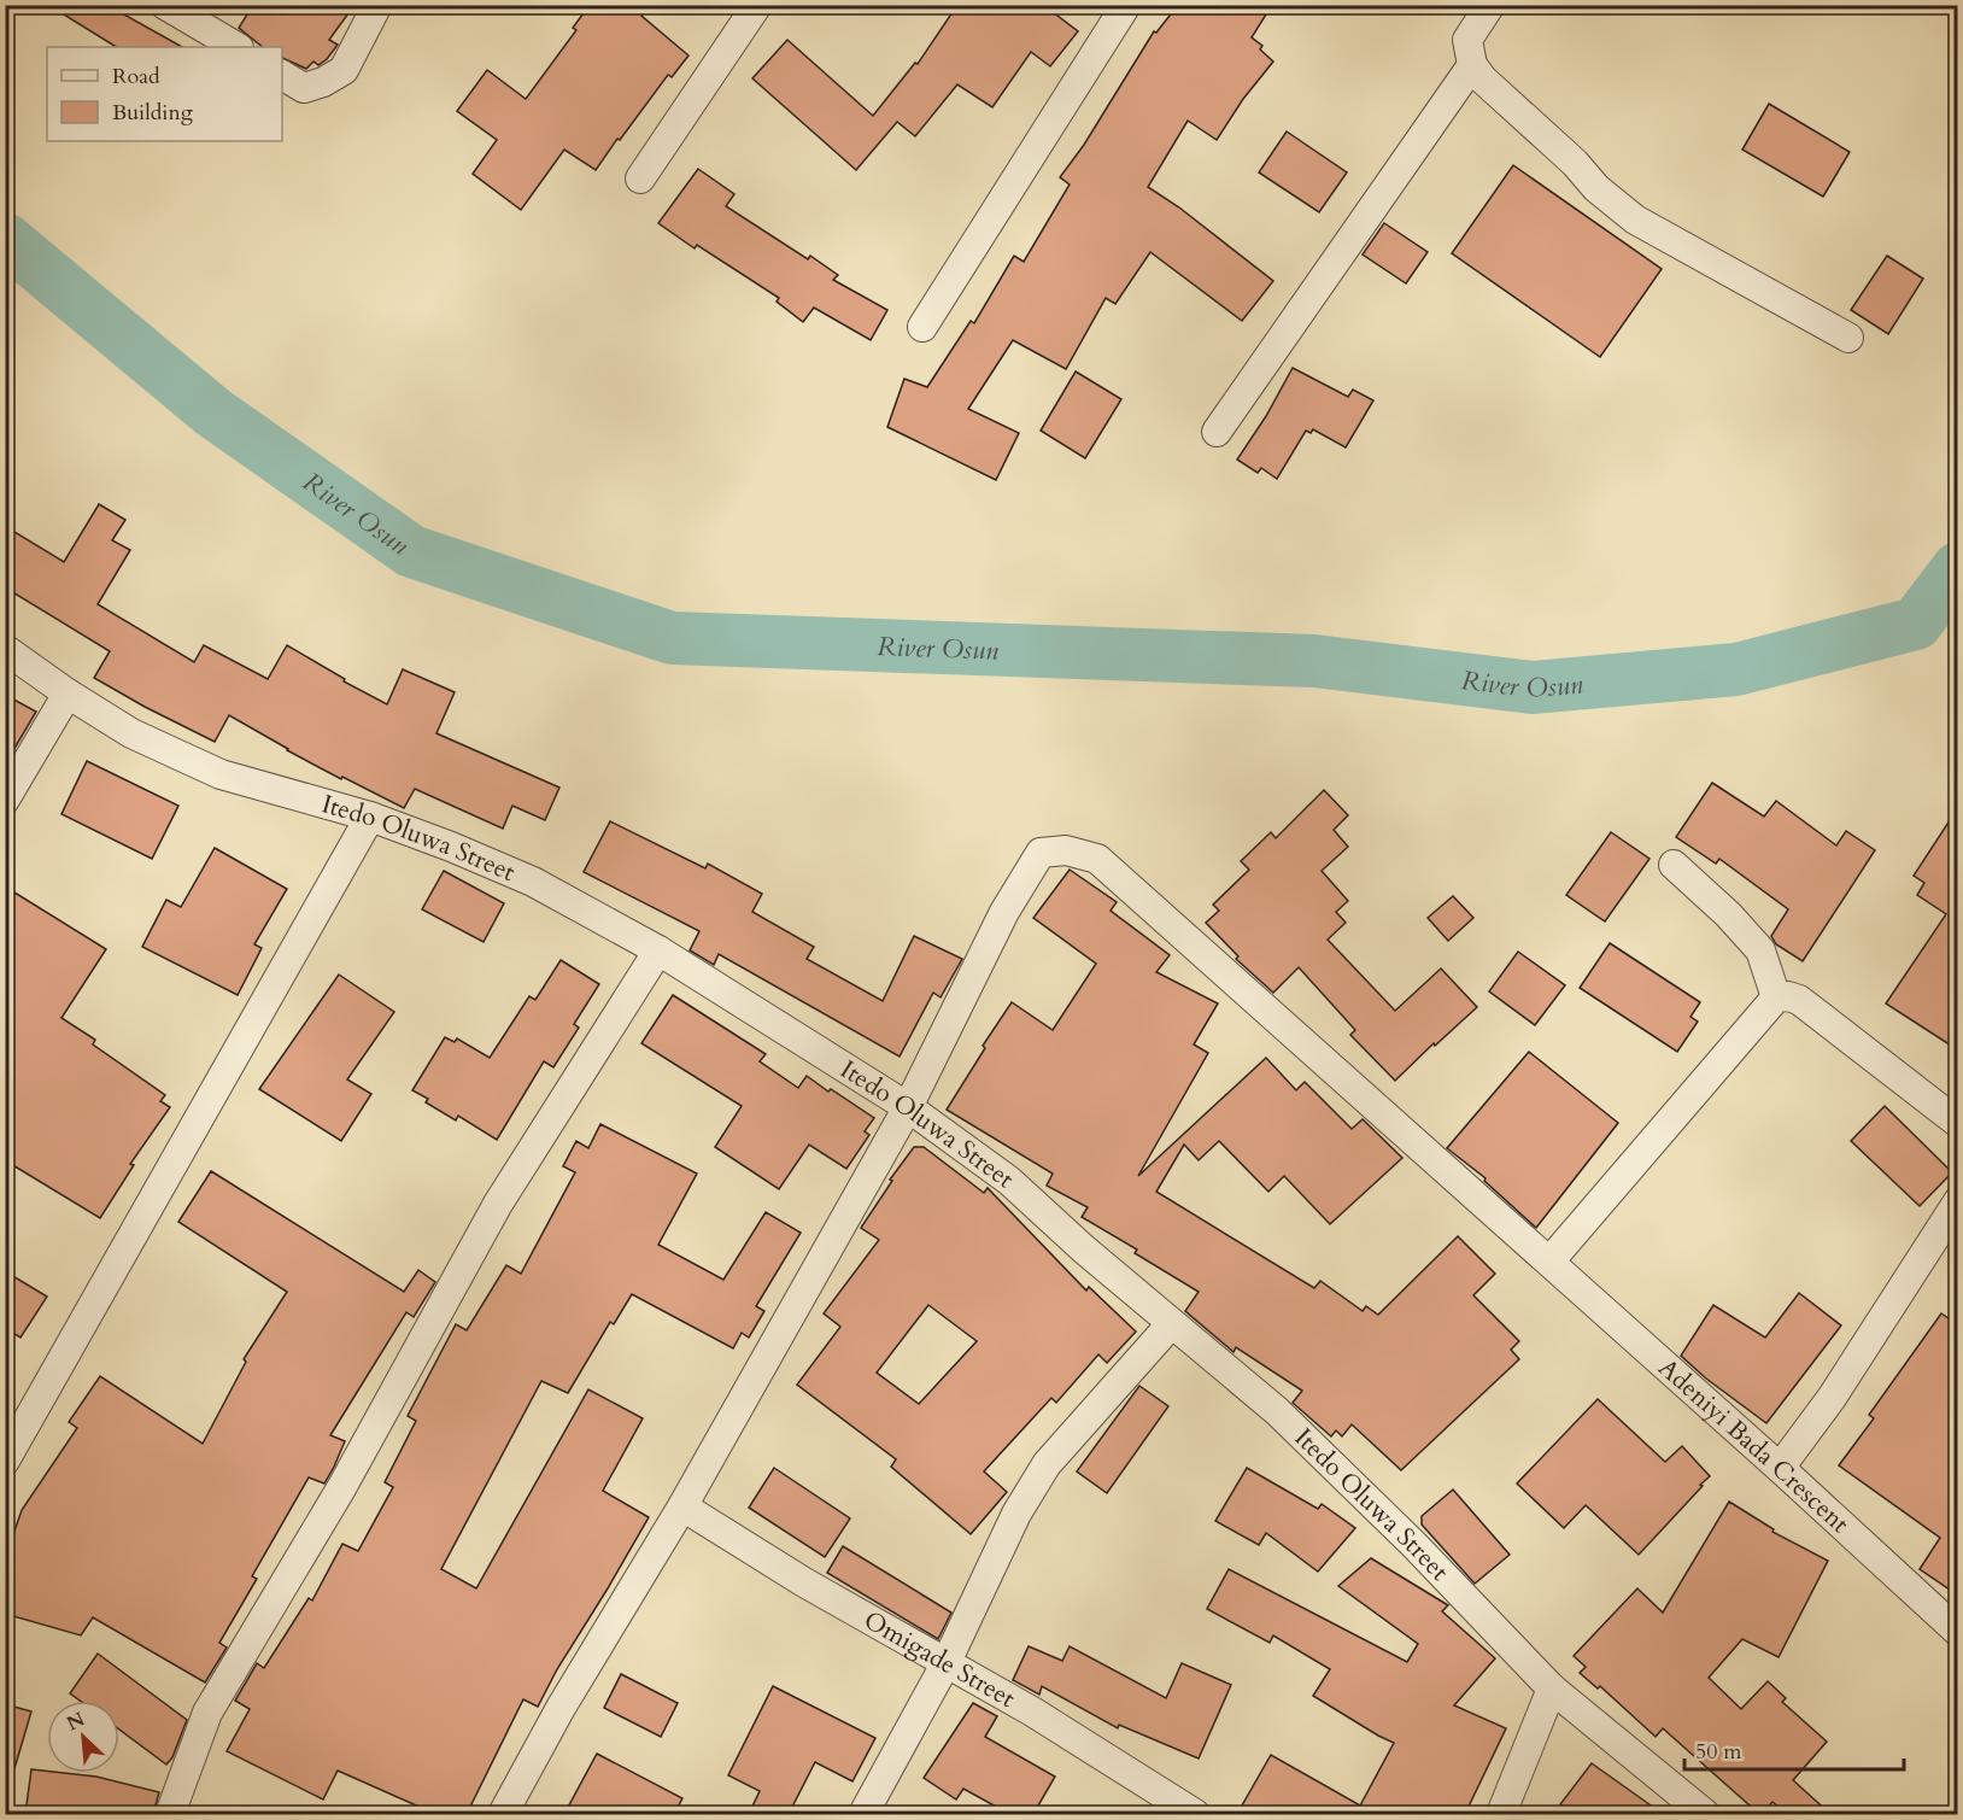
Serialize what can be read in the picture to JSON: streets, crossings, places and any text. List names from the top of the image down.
{
  "streets": {
    "street": ["Itedo Oluwa Street", "Adeniyi Bada Crescent", "Omigade Street"]
  },
  "crossings": [
    ["Itedo Oluwa Street", "Adeniyi Bada Crescent"],
    ["Adeniyi Bada Crescent", "Omigade Street"]
  ],
  "water": ["River Osun"],
  "legend": ["Road", "Building"],
  "scale_bar": "50 m",
  "north": "top left"
}
